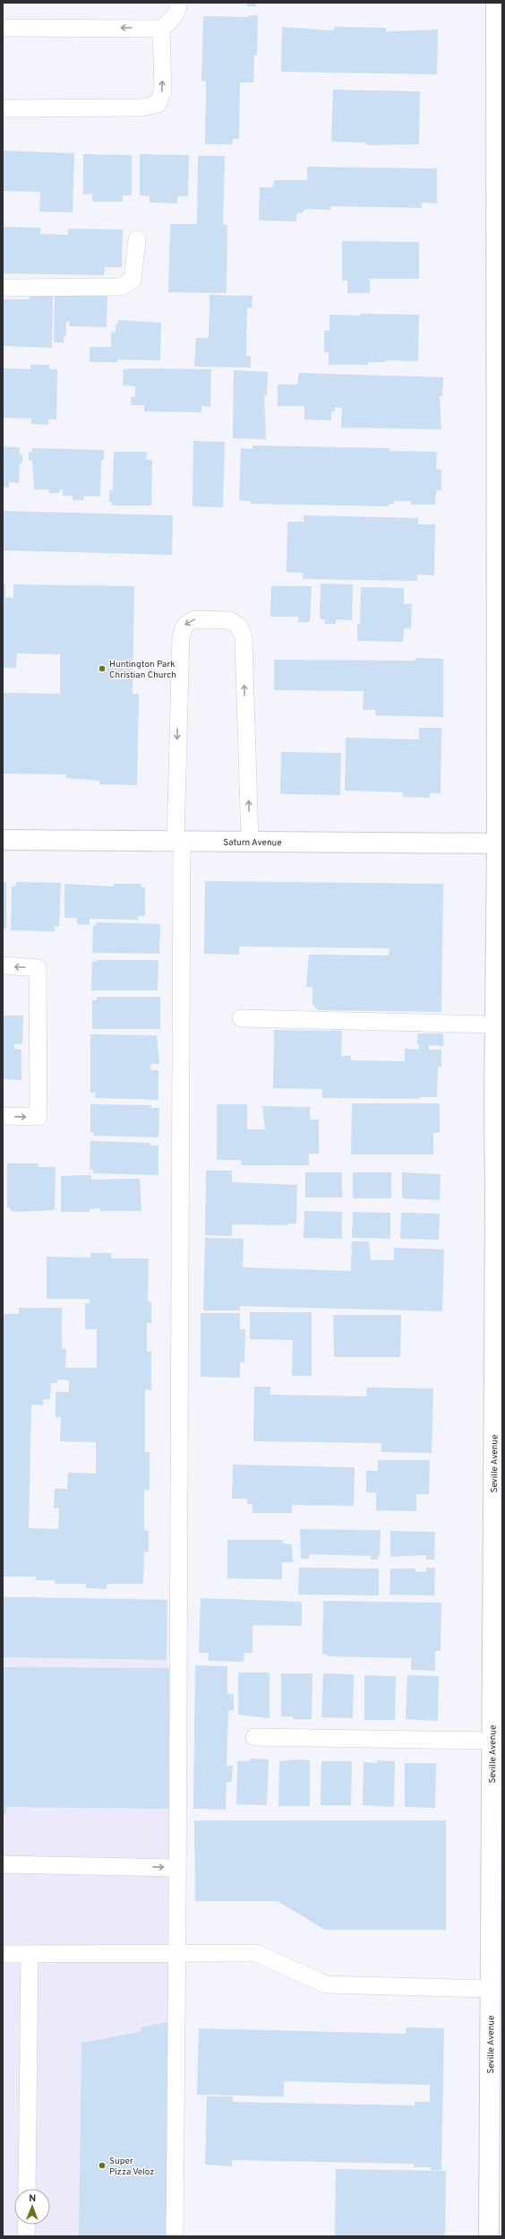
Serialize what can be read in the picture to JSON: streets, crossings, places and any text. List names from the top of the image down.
{
  "streets": {
    "street": ["Saturn Avenue", "Seville Avenue"]
  },
  "crossings": [
    ["Saturn Avenue", "Seville Avenue"]
  ],
  "places": ["Huntington Park Christian Church", "Super Pizza Veloz"],
  "north": "top"
}
